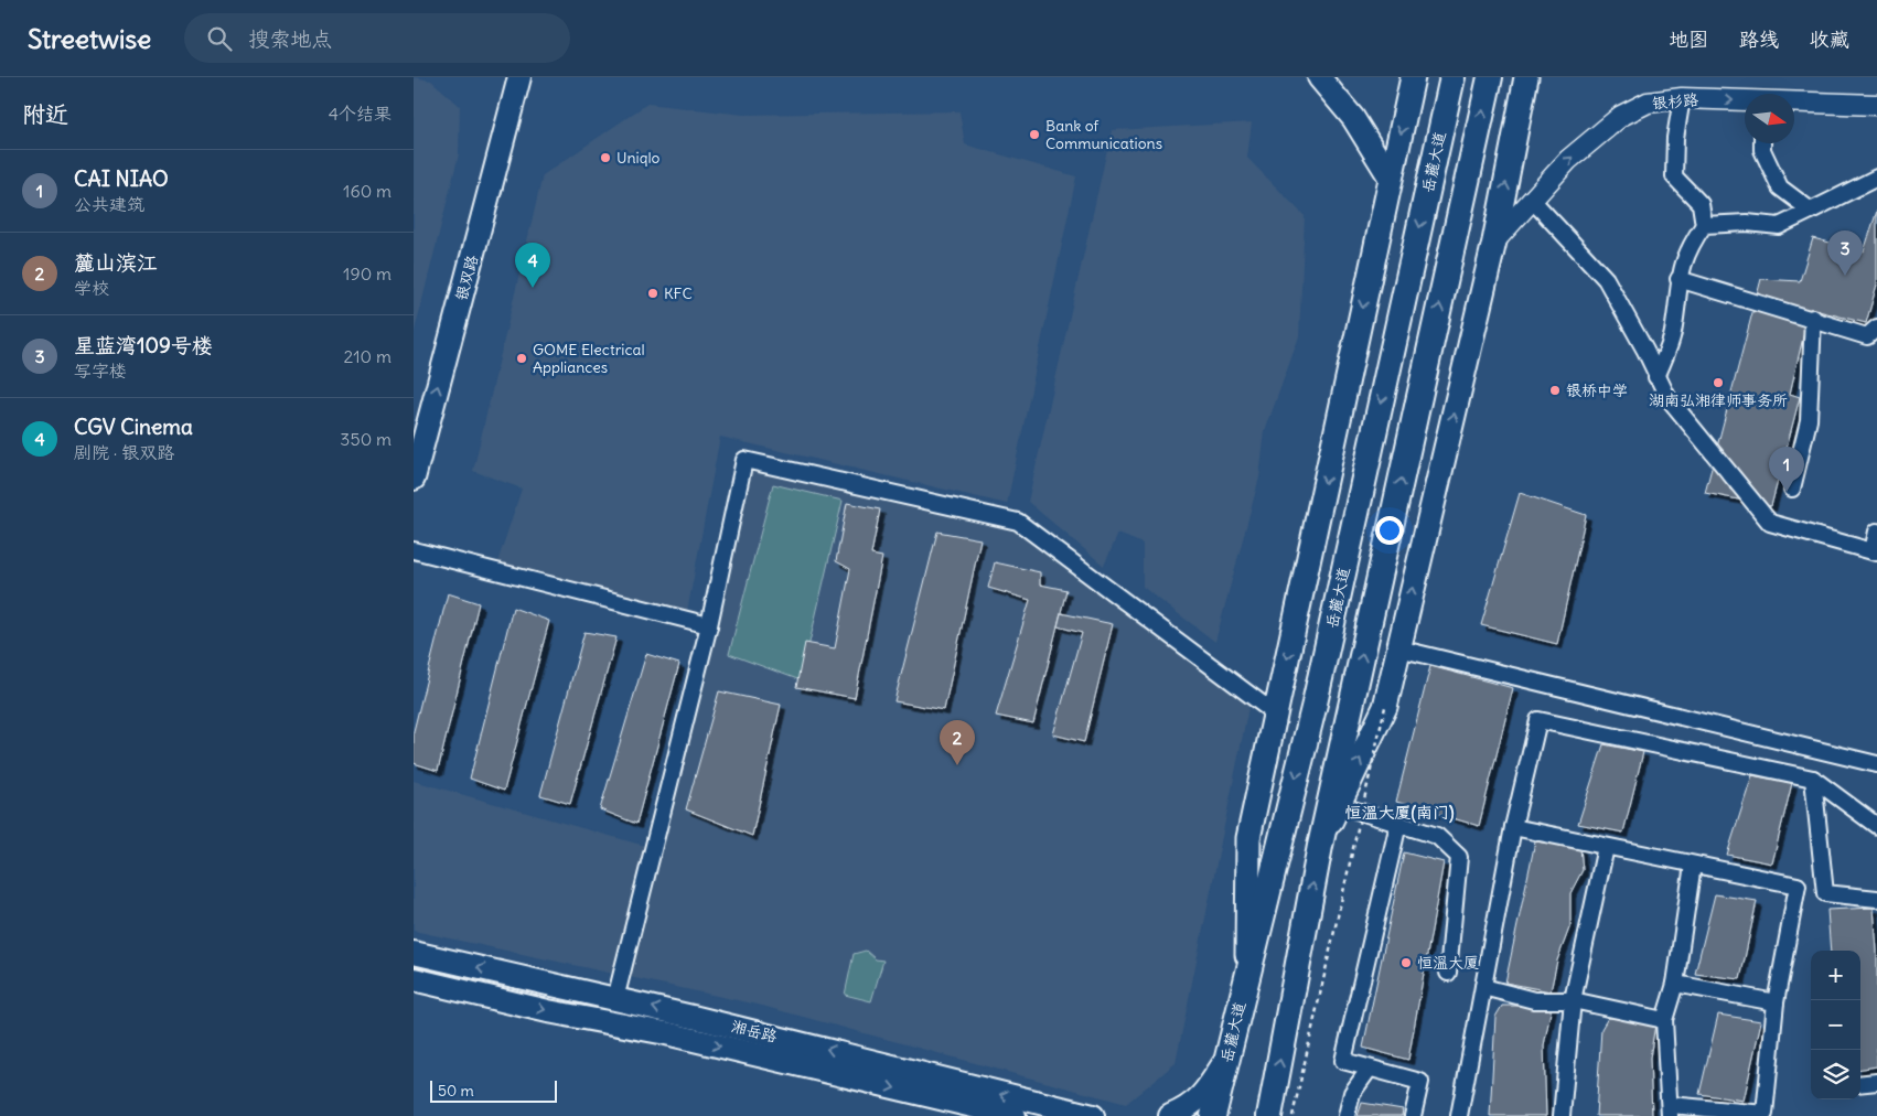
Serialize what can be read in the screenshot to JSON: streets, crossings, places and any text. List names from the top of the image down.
{
  "streets": {
    "highway": ["岳麓大道"],
    "main road": ["银双路", "湘岳路"],
    "street": ["银杉路"]
  },
  "one_way": ["银杉路"],
  "districts": ["恒温大厦(南门)"],
  "places": [
    "Bank of Communications",
    "Uniqlo",
    "KFC",
    "GOME Electrical Appliances",
    "湖南弘湘律师事务所",
    "银桥中学",
    "恒温大厦"
  ],
  "scale_bar": "50 m",
  "north": "right",
  "page": {
    "header": "Streetwise",
    "search": "搜索地点",
    "nav": ["地图", "路线", "收藏"],
    "heading": ["附近", "4个结果"],
    "list": [
      {
        "mark": "1",
        "name": "CAI NIAO",
        "note": "公共建筑",
        "value": "160 m"
      },
      {
        "mark": "2",
        "name": "麓山滨江",
        "note": "学校",
        "value": "190 m"
      },
      {
        "mark": "3",
        "name": "星蓝湾109号楼",
        "note": "写字楼",
        "value": "210 m"
      },
      {
        "mark": "4",
        "name": "CGV Cinema",
        "note": "剧院 · 银双路",
        "value": "350 m"
      }
    ],
    "pins": [
      "3",
      "4",
      "1",
      "2"
    ],
    "map_buttons": ["+", "−"],
    "scale": "50 m"
  }
}
